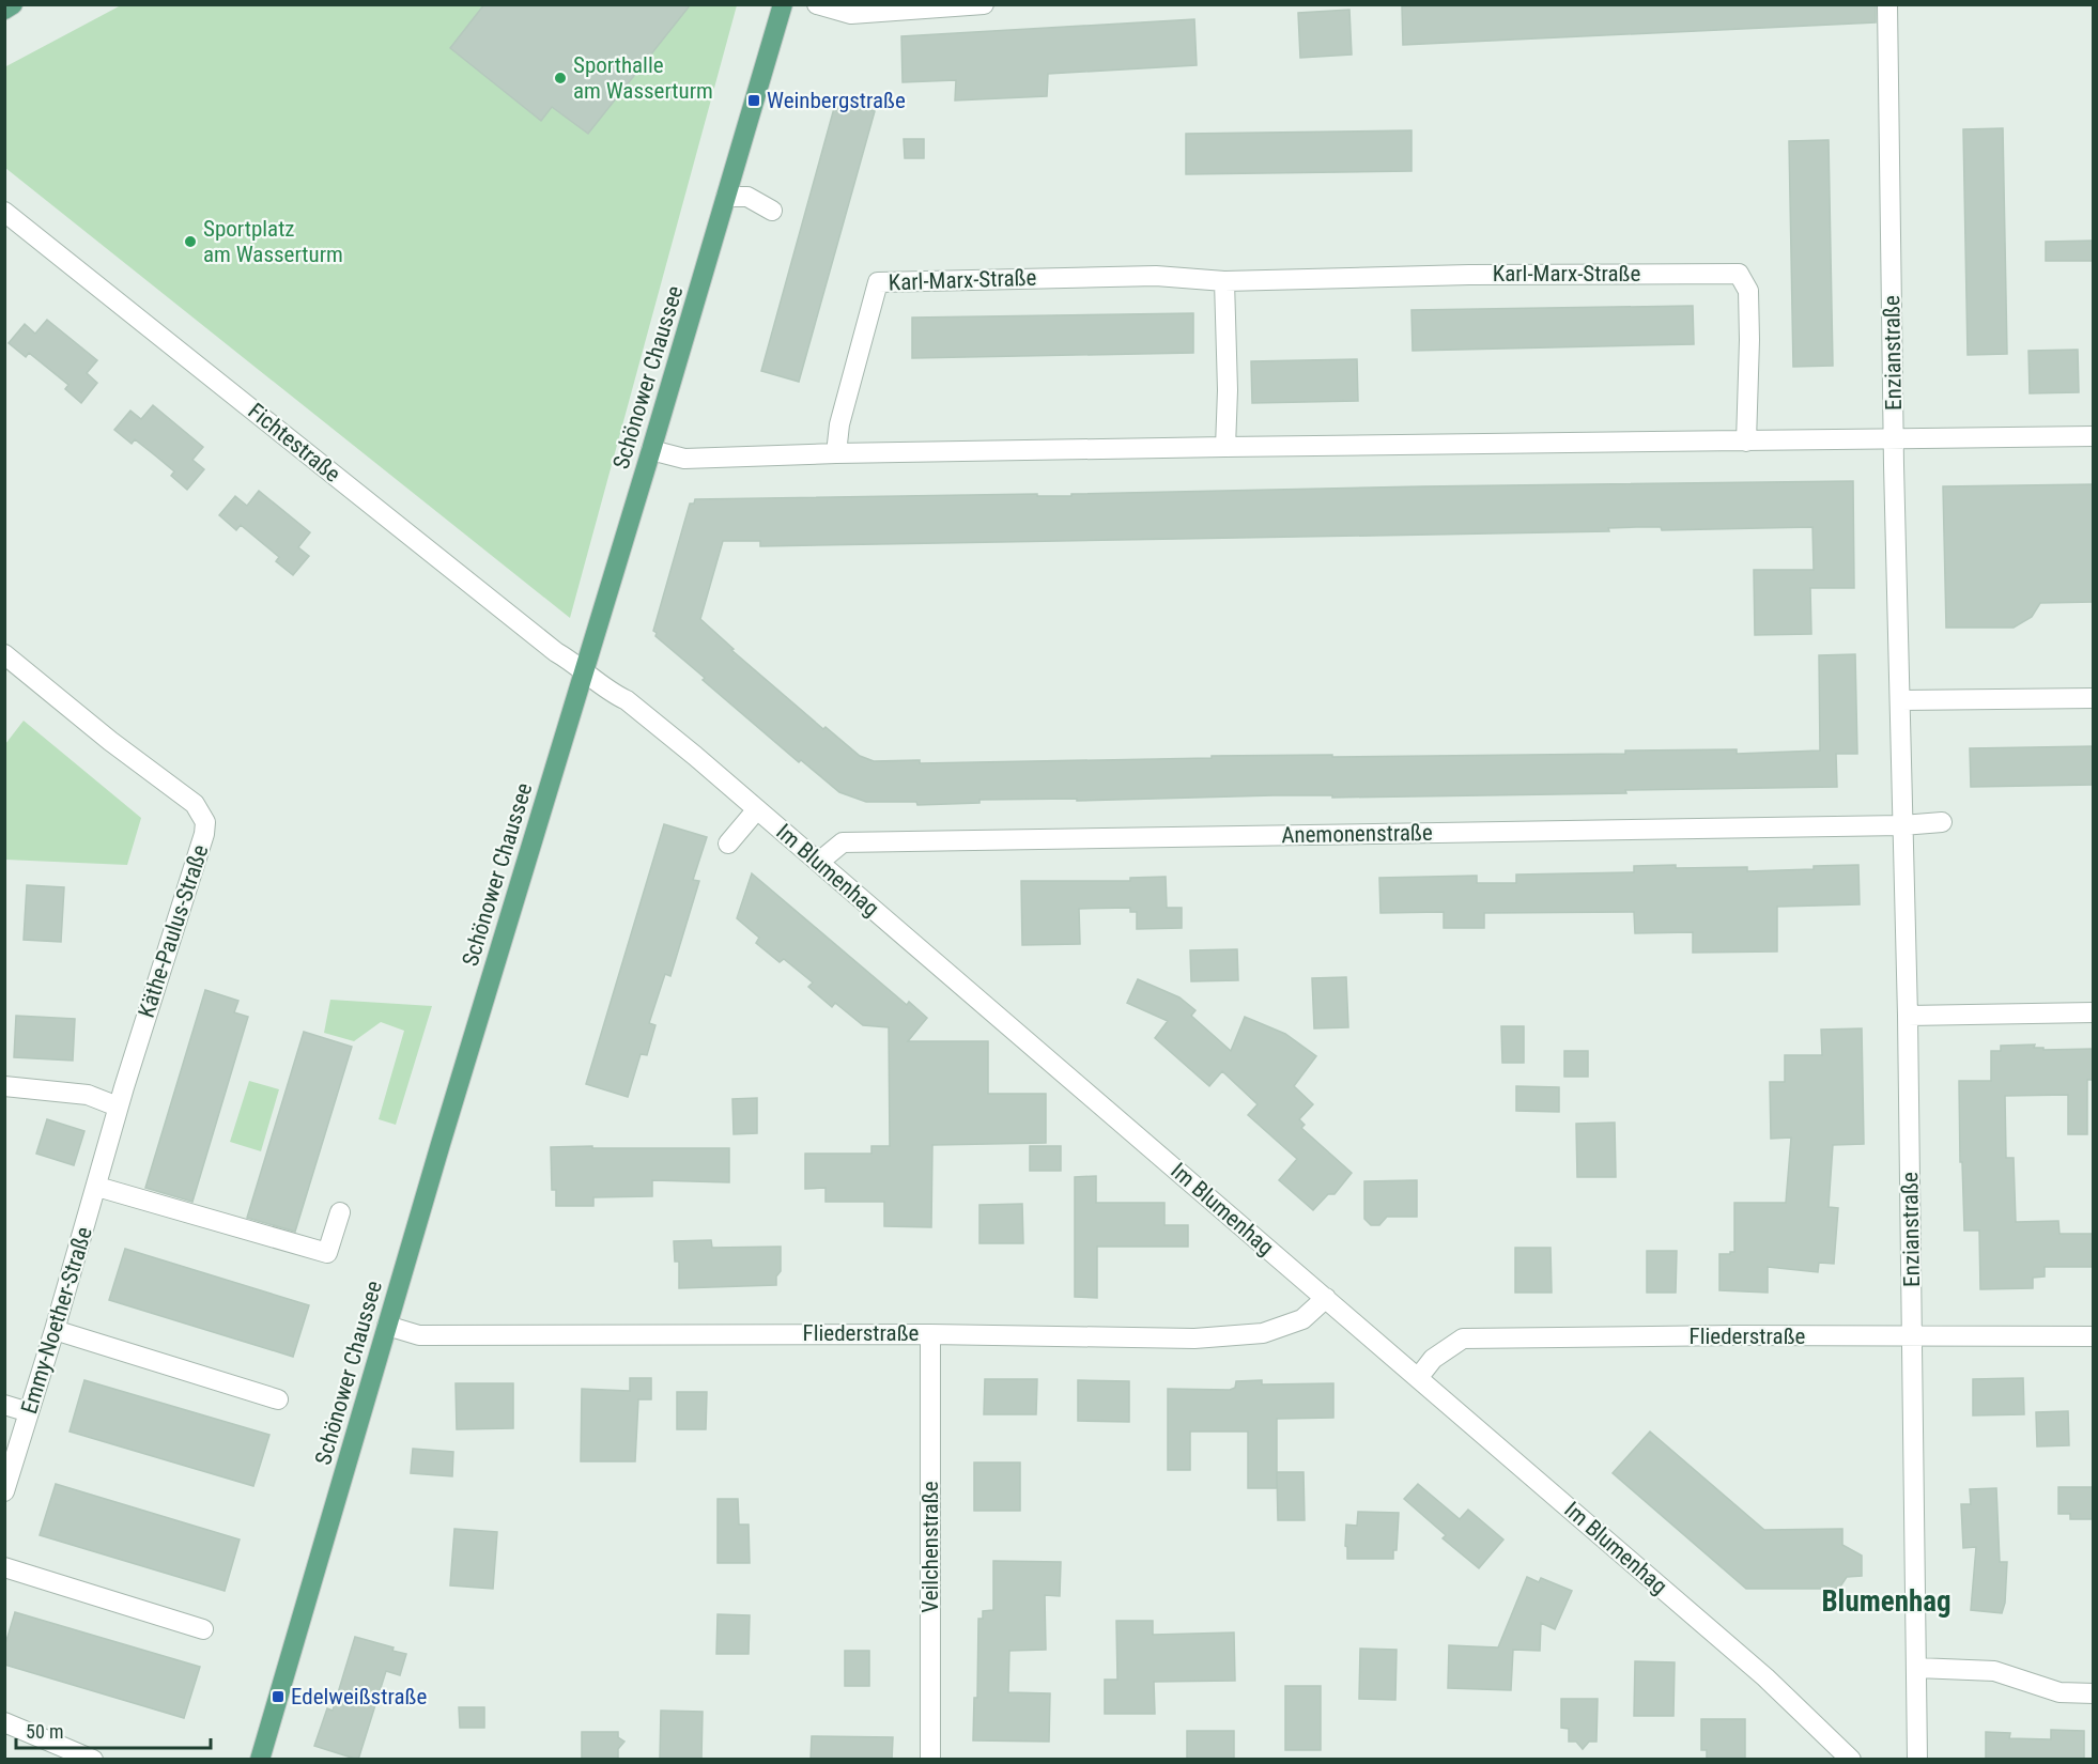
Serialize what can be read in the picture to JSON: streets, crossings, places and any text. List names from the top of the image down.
{
  "streets": {
    "main road": ["Schönower Chaussee"],
    "street": [
      "Karl-Marx-Straße",
      "Enzianstraße",
      "Fichtestraße",
      "Anemonenstraße",
      "Im Blumenhag",
      "Käthe-Paulus-Straße",
      "Emmy-Noether-Straße",
      "Fliederstraße",
      "Veilchenstraße"
    ]
  },
  "crossings": [
    ["Enzianstraße", "Anemonenstraße"],
    ["Enzianstraße", "Fliederstraße"],
    ["Schönower Chaussee", "Fichtestraße"],
    ["Schönower Chaussee", "Im Blumenhag"],
    ["Schönower Chaussee", "Fliederstraße"],
    ["Fichtestraße", "Im Blumenhag"],
    ["Anemonenstraße", "Im Blumenhag"],
    ["Im Blumenhag", "Fliederstraße"],
    ["Käthe-Paulus-Straße", "Emmy-Noether-Straße"],
    ["Fliederstraße", "Veilchenstraße"]
  ],
  "districts": ["Blumenhag"],
  "places": {
    "other": ["Sporthalle am Wasserturm", "Sportplatz am Wasserturm"],
    "transit": ["Weinbergstraße", "Edelweißstraße"]
  },
  "scale_bar": "50 m"
}
